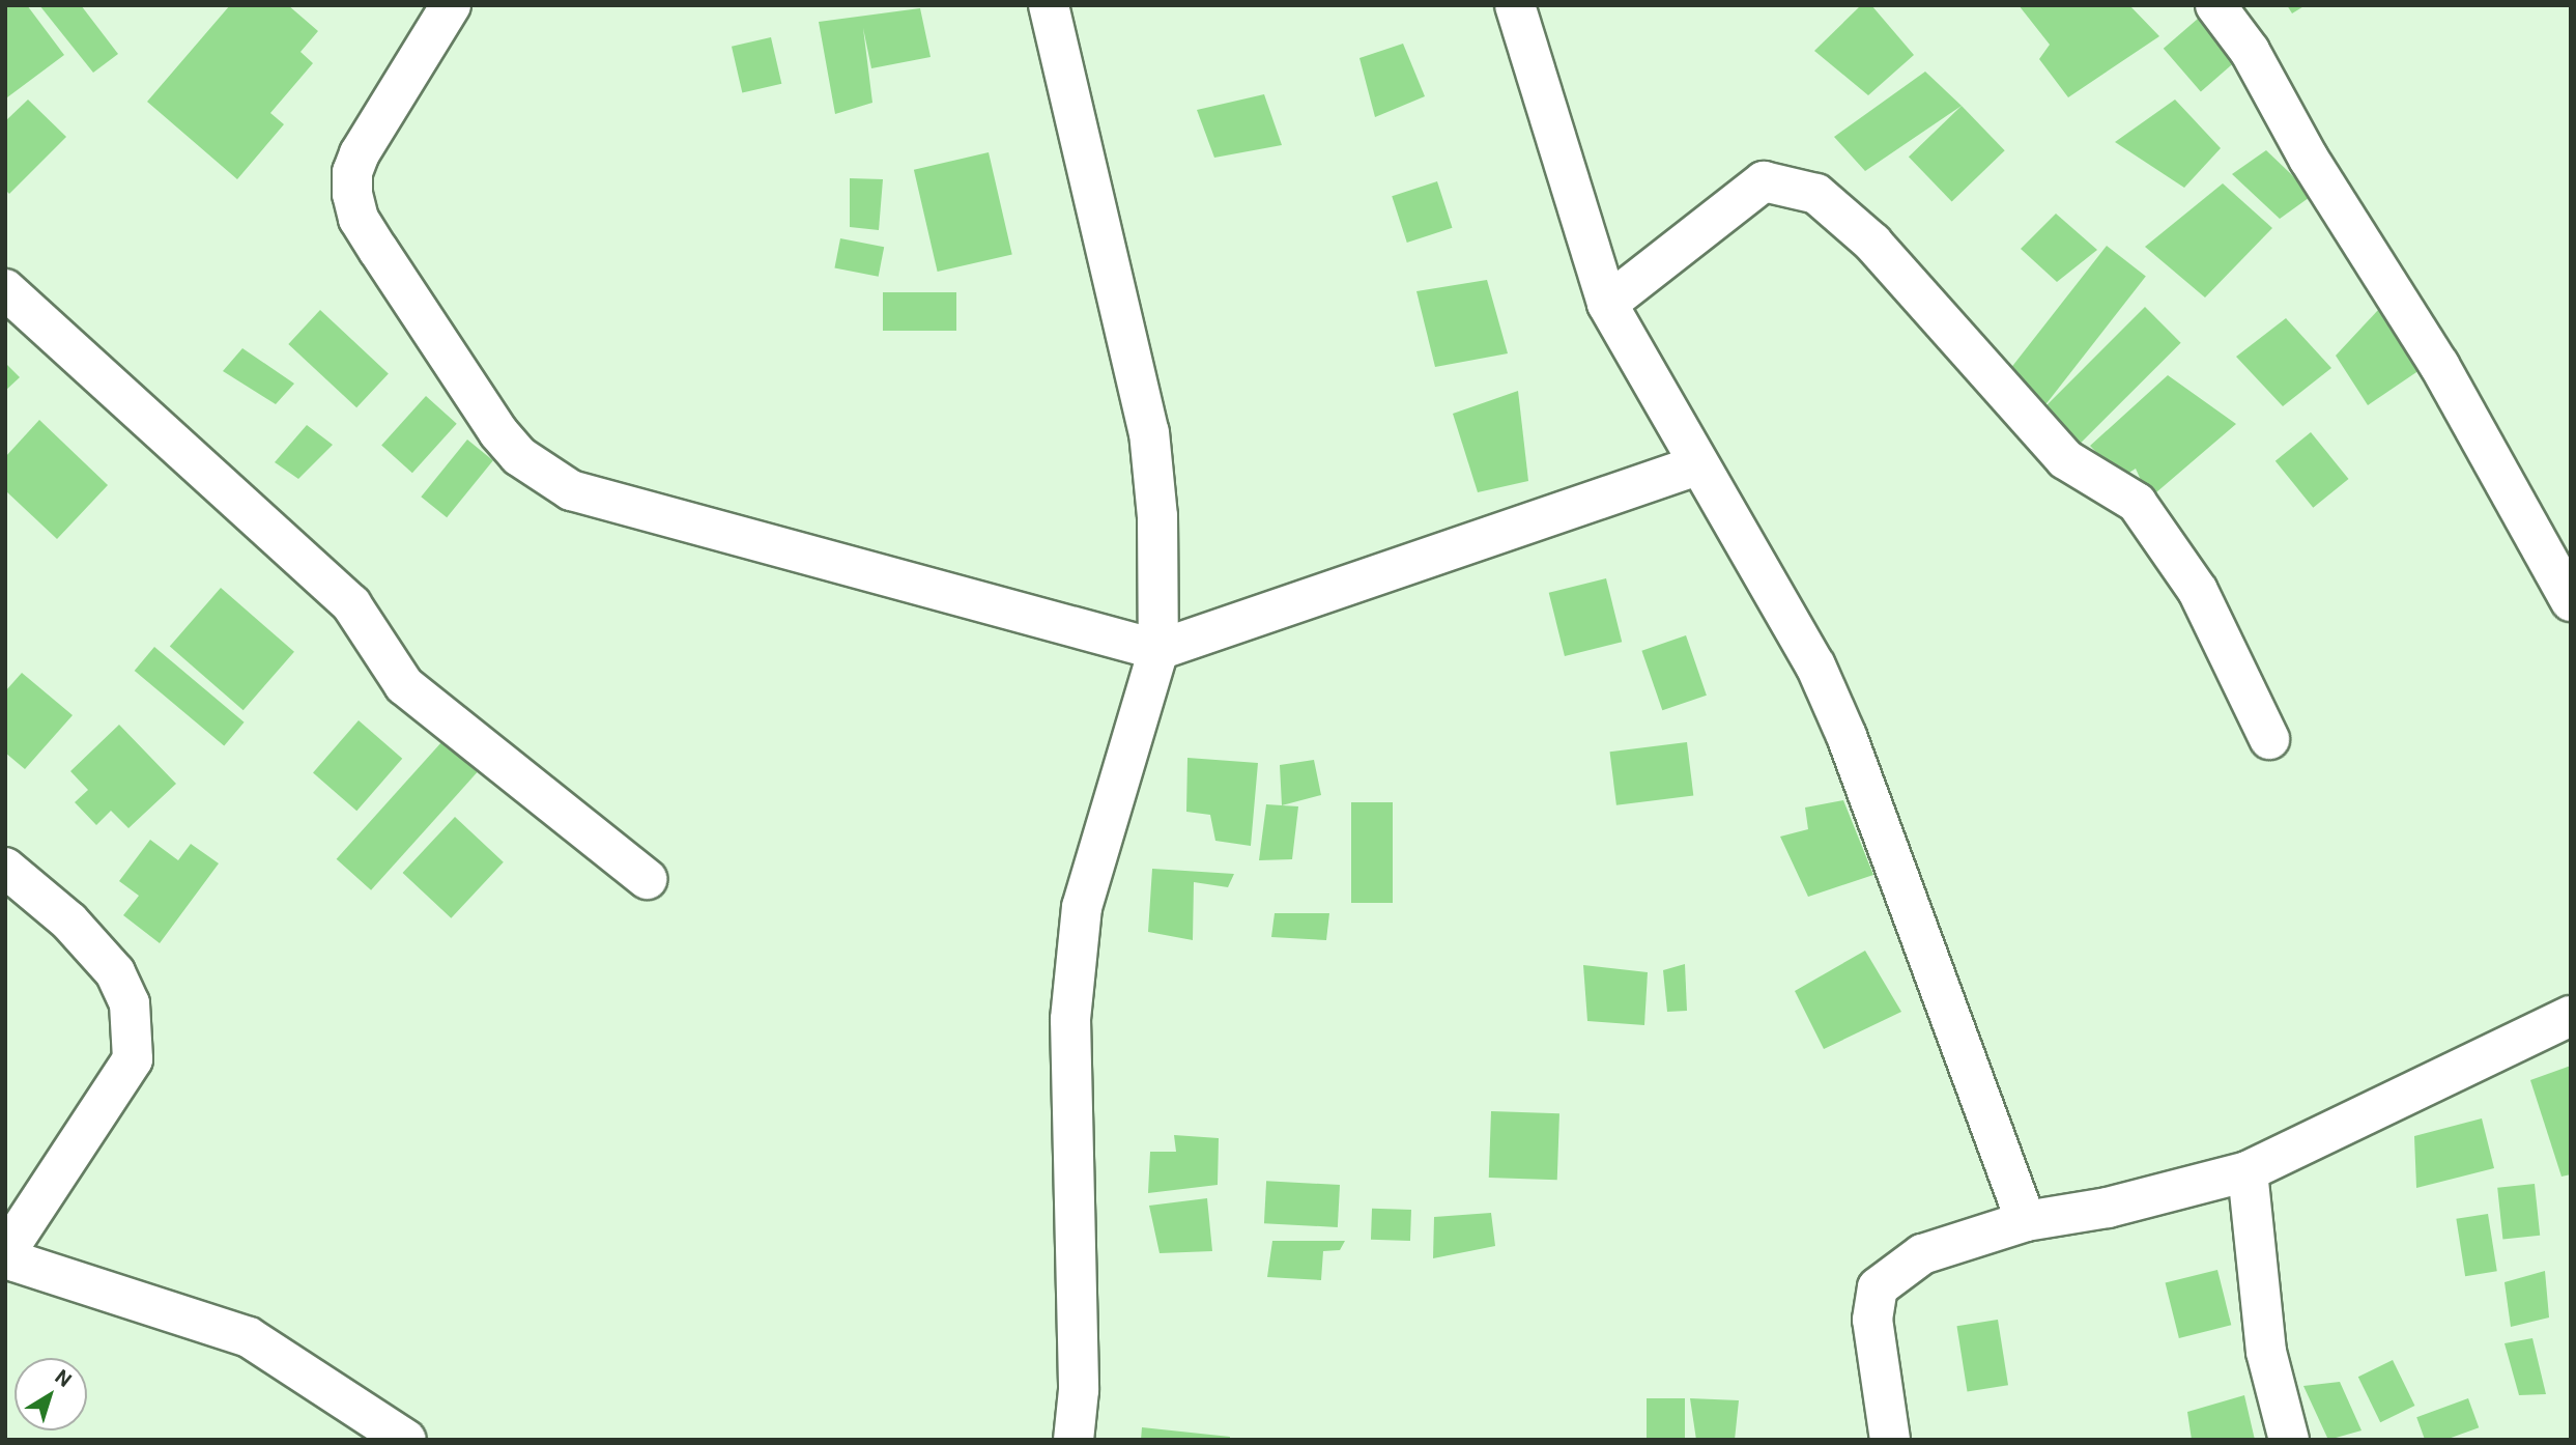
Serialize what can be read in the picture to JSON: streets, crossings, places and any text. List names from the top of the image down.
{
  "north": "top right"
}
